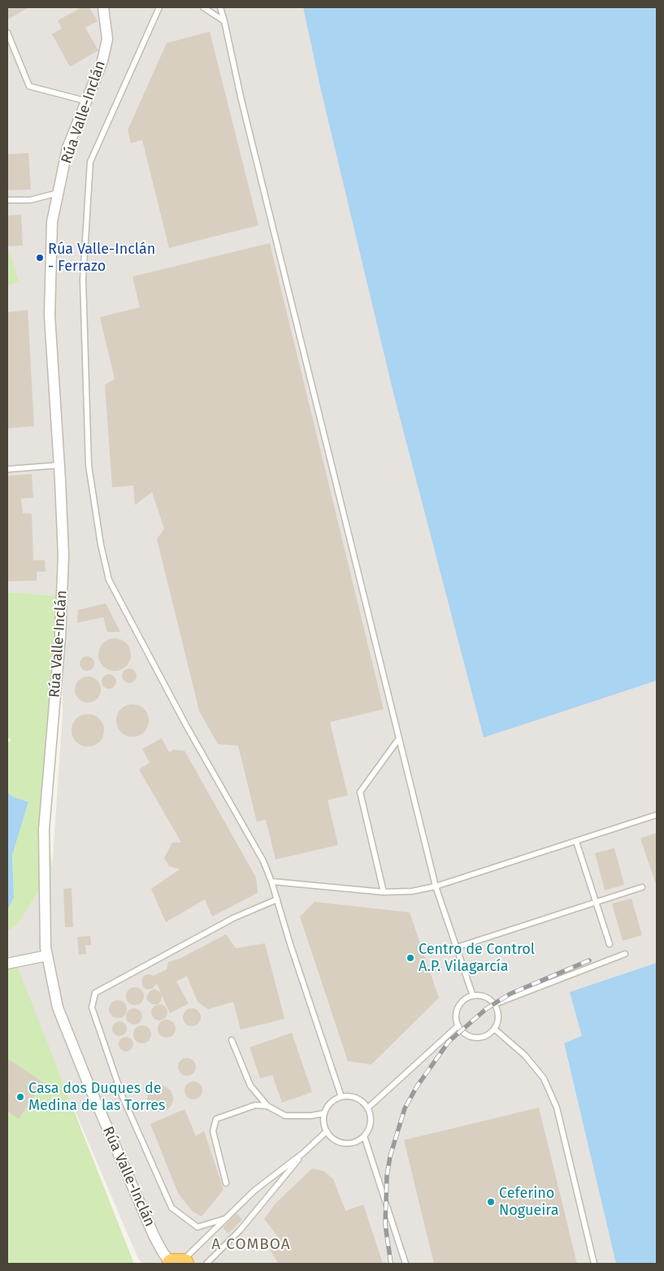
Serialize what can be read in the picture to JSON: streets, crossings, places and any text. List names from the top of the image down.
{
  "streets": {
    "street": ["Rúa Valle-Inclán"]
  },
  "districts": ["A COMBOA"],
  "places": [
    "Rúa Valle-Inclán - Ferrazo",
    "Centro de Control A.P. Vilagarcía",
    "Casa dos Duques de Medina de las Torres",
    "Ceferino Nogueira"
  ]
}
